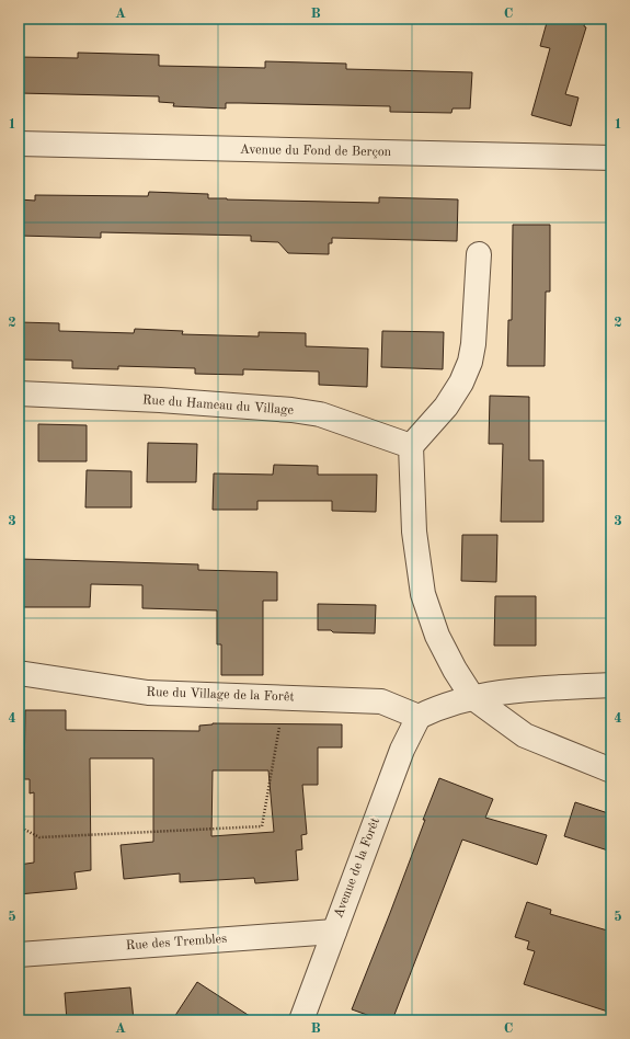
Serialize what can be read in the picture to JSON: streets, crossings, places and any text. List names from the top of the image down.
{
  "streets": {
    "street": [
      "Avenue du Fond de Berçon",
      "Rue du Hameau du Village",
      "Rue du Village de la Forêt",
      "Avenue de la Forêt",
      "Rue des Trembles"
    ]
  },
  "crossings": [
    ["Rue du Village de la Forêt", "Avenue de la Forêt"],
    ["Avenue de la Forêt", "Rue des Trembles"]
  ],
  "grid": {
    "columns": ["A", "B", "C"],
    "rows": [
      "1",
      "2",
      "3",
      "4",
      "5"
    ]
  }
}
